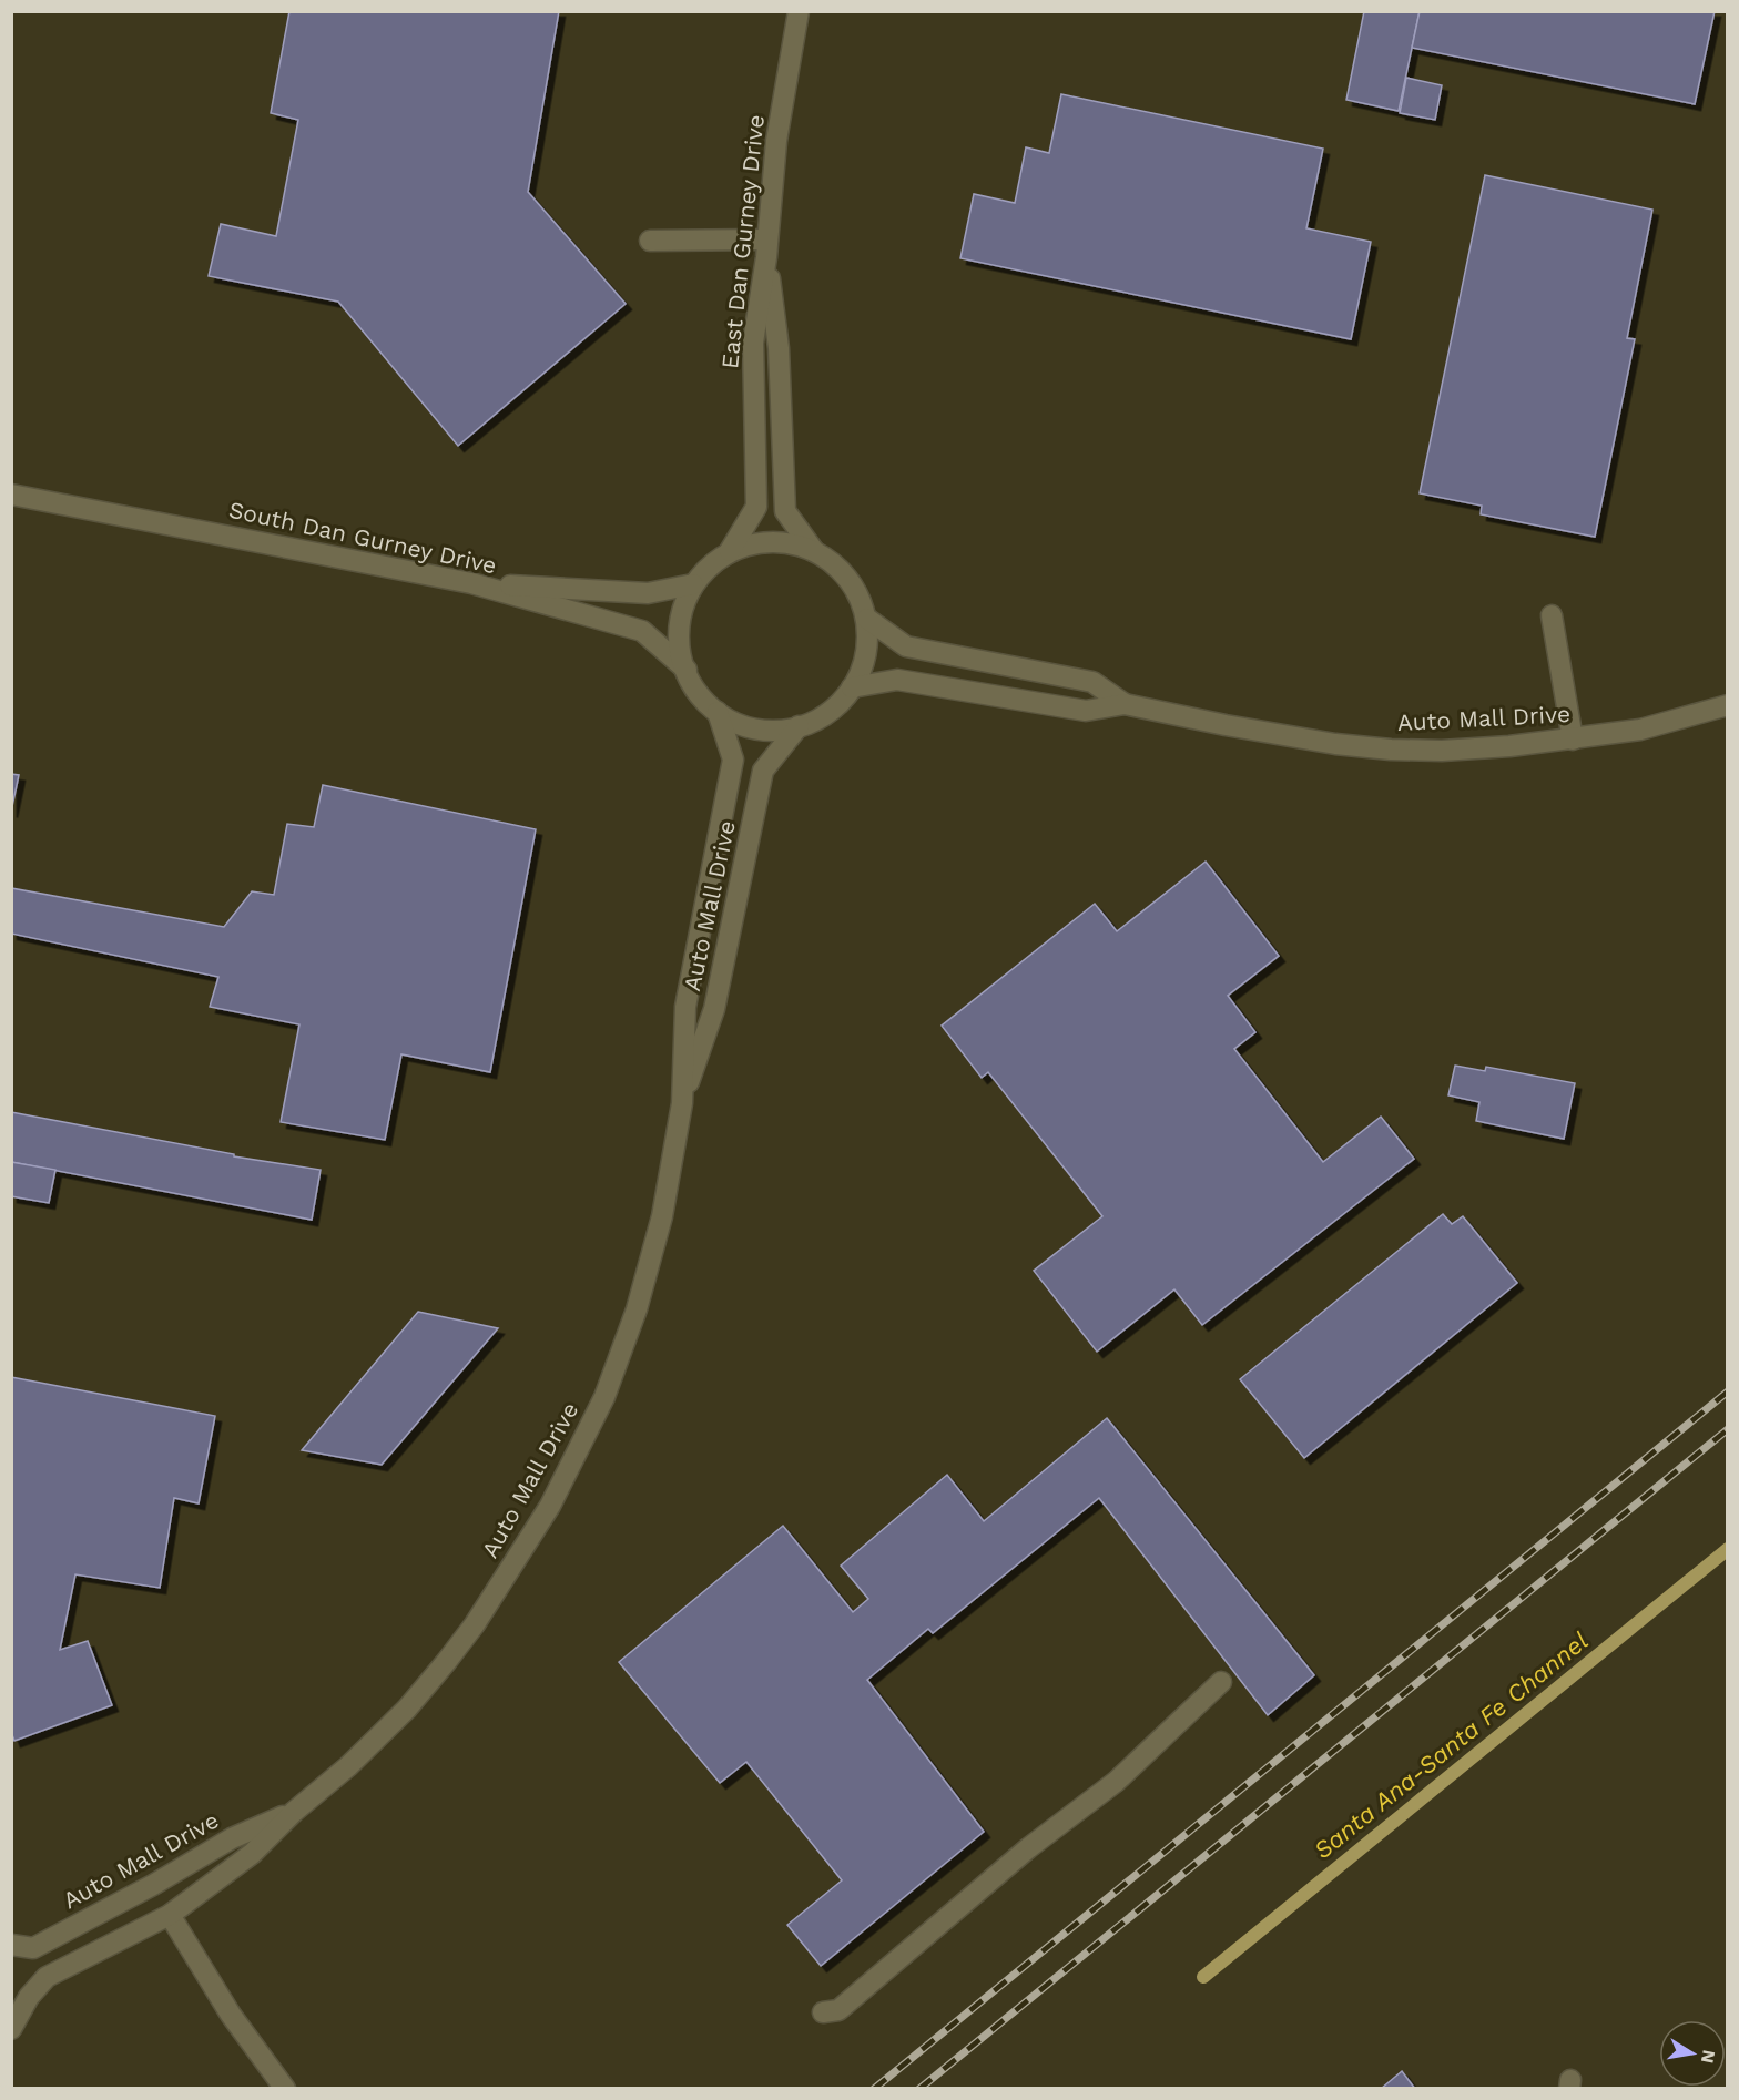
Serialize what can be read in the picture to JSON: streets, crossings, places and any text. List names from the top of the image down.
{
  "streets": {
    "street": ["East Dan Gurney Drive", "South Dan Gurney Drive", "Auto Mall Drive"]
  },
  "crossings": [
    ["East Dan Gurney Drive", "South Dan Gurney Drive"],
    ["East Dan Gurney Drive", "Auto Mall Drive"],
    ["South Dan Gurney Drive", "Auto Mall Drive"]
  ],
  "water": ["Santa Ana-Santa Fe Channel"],
  "north": "right"
}
